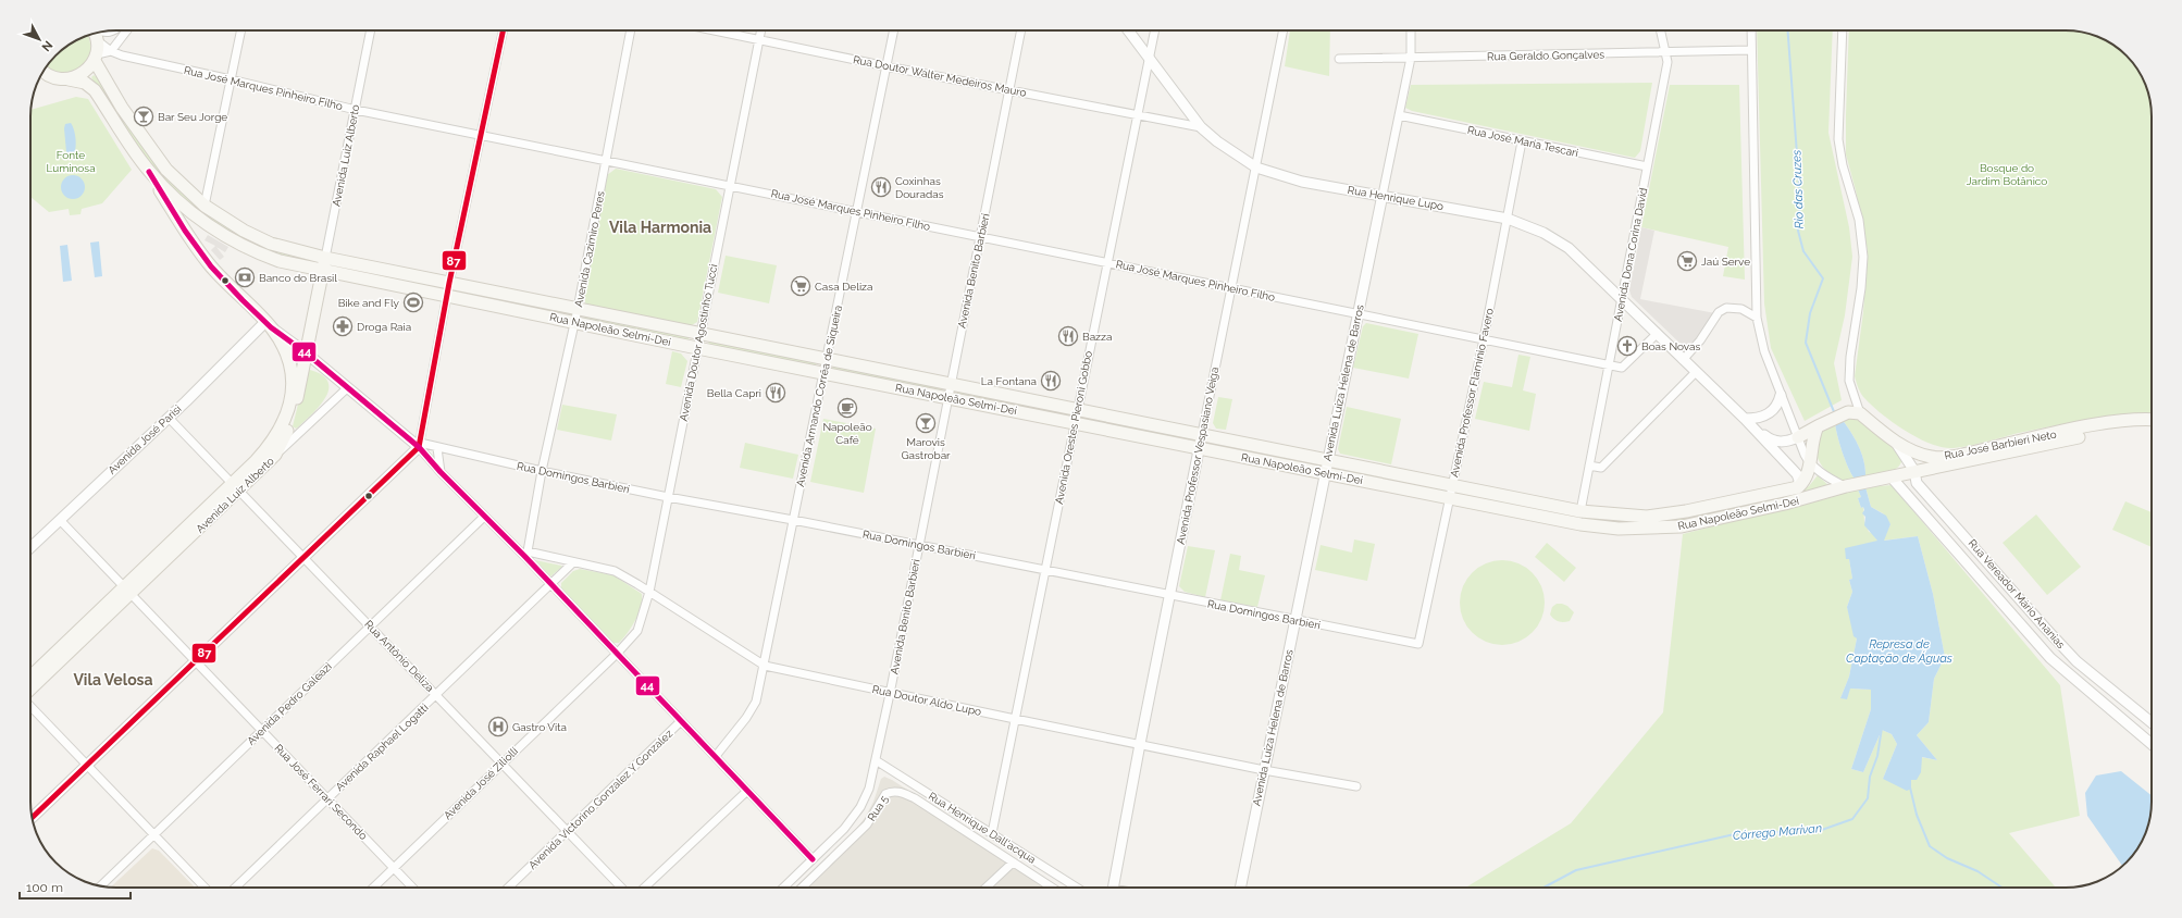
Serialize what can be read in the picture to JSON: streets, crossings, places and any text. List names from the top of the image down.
{
  "streets": {
    "main road": ["Avenida Luiz Alberto", "Rua Napoleão Selmi-Dei", "Rua José Barbieri Neto"],
    "street": [
      "Rua Geraldo Gonçalves",
      "Rua Doutor Walter Medeiros Mauro",
      "Rua José Marques Pinheiro Filho",
      "Rua José Maria Tescari",
      "Rua Henrique Lupo",
      "Avenida Cazimiro Peres",
      "Avenida Dona Corina David",
      "Avenida Benito Barbieri",
      "Avenida Doutor Agostinho Tucci",
      "Avenida Luiza Helena de Barros",
      "Avenida Professor Flamínio Favero",
      "Avenida Armando Corrêa de Siqueira",
      "Avenida Orestes Pieroni Gobbo",
      "Avenida José Parisi",
      "Avenida Professor Vespasiano Veiga",
      "Rua Domingos Barbieri",
      "Rua Vereador Mário Ananias",
      "Rua Antônio Deliza",
      "Rua Doutor Aldo Lupo",
      "Avenida Pedro Galeazi",
      "Avenida Raphael Logatti",
      "Avenida José Ziliolli",
      "Rua José Ferrari Secondo",
      "Avenida Victorino Gonzalez Y Gonzalez",
      "Rua 5",
      "Rua Henrique Dall'acqua"
    ]
  },
  "crossings": [
    ["Rua Geraldo Gonçalves", "Avenida Dona Corina David"],
    ["Rua Geraldo Gonçalves", "Avenida Luiza Helena de Barros"],
    ["Rua Doutor Walter Medeiros Mauro", "Rua Henrique Lupo"],
    ["Rua Doutor Walter Medeiros Mauro", "Avenida Benito Barbieri"],
    ["Rua Doutor Walter Medeiros Mauro", "Avenida Doutor Agostinho Tucci"],
    ["Rua Doutor Walter Medeiros Mauro", "Avenida Armando Corrêa de Siqueira"],
    ["Rua Doutor Walter Medeiros Mauro", "Avenida Orestes Pieroni Gobbo"],
    ["Rua José Marques Pinheiro Filho", "Avenida Luiz Alberto"],
    ["Rua José Marques Pinheiro Filho", "Avenida Cazimiro Peres"],
    ["Rua José Marques Pinheiro Filho", "Avenida Dona Corina David"],
    ["Rua José Marques Pinheiro Filho", "Avenida Benito Barbieri"],
    ["Rua José Marques Pinheiro Filho", "Avenida Doutor Agostinho Tucci"],
    ["Rua José Marques Pinheiro Filho", "Avenida Luiza Helena de Barros"],
    ["Rua José Marques Pinheiro Filho", "Avenida Professor Flamínio Favero"],
    ["Rua José Marques Pinheiro Filho", "Avenida Armando Corrêa de Siqueira"],
    ["Rua José Marques Pinheiro Filho", "Avenida Orestes Pieroni Gobbo"],
    ["Rua José Marques Pinheiro Filho", "Avenida Professor Vespasiano Veiga"],
    ["Rua José Maria Tescari", "Avenida Dona Corina David"],
    ["Rua José Maria Tescari", "Avenida Luiza Helena de Barros"],
    ["Rua José Maria Tescari", "Avenida Professor Flamínio Favero"],
    ["Avenida Luiz Alberto", "Rua Napoleão Selmi-Dei"],
    ["Avenida Luiz Alberto", "Avenida José Parisi"],
    ["Avenida Luiz Alberto", "Rua Antônio Deliza"],
    ["Avenida Luiz Alberto", "Rua José Ferrari Secondo"],
    ["Rua Henrique Lupo", "Avenida Dona Corina David"],
    ["Rua Henrique Lupo", "Rua Napoleão Selmi-Dei"],
    ["Rua Henrique Lupo", "Avenida Luiza Helena de Barros"],
    ["Rua Henrique Lupo", "Avenida Professor Flamínio Favero"],
    ["Rua Henrique Lupo", "Avenida Orestes Pieroni Gobbo"],
    ["Rua Henrique Lupo", "Avenida Professor Vespasiano Veiga"],
    ["Avenida Cazimiro Peres", "Rua Napoleão Selmi-Dei"],
    ["Avenida Cazimiro Peres", "Rua Domingos Barbieri"],
    ["Avenida Cazimiro Peres", "Rua Doutor Aldo Lupo"],
    ["Avenida Dona Corina David", "Rua Napoleão Selmi-Dei"],
    ["Avenida Benito Barbieri", "Rua Napoleão Selmi-Dei"],
    ["Avenida Benito Barbieri", "Rua Domingos Barbieri"],
    ["Avenida Benito Barbieri", "Rua Doutor Aldo Lupo"],
    ["Avenida Benito Barbieri", "Rua Henrique Dall'acqua"],
    ["Rua Napoleão Selmi-Dei", "Avenida Doutor Agostinho Tucci"],
    ["Rua Napoleão Selmi-Dei", "Avenida Luiza Helena de Barros"],
    ["Rua Napoleão Selmi-Dei", "Avenida Professor Flamínio Favero"],
    ["Rua Napoleão Selmi-Dei", "Avenida Armando Corrêa de Siqueira"],
    ["Rua Napoleão Selmi-Dei", "Avenida Orestes Pieroni Gobbo"],
    ["Rua Napoleão Selmi-Dei", "Rua José Barbieri Neto"],
    ["Rua Napoleão Selmi-Dei", "Avenida Professor Vespasiano Veiga"],
    ["Rua Napoleão Selmi-Dei", "Rua Vereador Mário Ananias"],
    ["Avenida Doutor Agostinho Tucci", "Rua Domingos Barbieri"],
    ["Avenida Doutor Agostinho Tucci", "Rua Doutor Aldo Lupo"],
    ["Avenida Doutor Agostinho Tucci", "Avenida José Ziliolli"],
    ["Avenida Luiza Helena de Barros", "Rua Domingos Barbieri"],
    ["Avenida Luiza Helena de Barros", "Rua Doutor Aldo Lupo"],
    ["Avenida Professor Flamínio Favero", "Rua Domingos Barbieri"],
    ["Avenida Armando Corrêa de Siqueira", "Rua Domingos Barbieri"],
    ["Avenida Armando Corrêa de Siqueira", "Rua Doutor Aldo Lupo"],
    ["Avenida Orestes Pieroni Gobbo", "Rua Domingos Barbieri"],
    ["Avenida Orestes Pieroni Gobbo", "Rua Doutor Aldo Lupo"],
    ["Avenida Orestes Pieroni Gobbo", "Rua Henrique Dall'acqua"],
    ["Avenida José Parisi", "Rua Antônio Deliza"],
    ["Avenida José Parisi", "Rua José Ferrari Secondo"],
    ["Rua José Barbieri Neto", "Rua Vereador Mário Ananias"],
    ["Avenida Professor Vespasiano Veiga", "Rua Domingos Barbieri"],
    ["Avenida Professor Vespasiano Veiga", "Rua Doutor Aldo Lupo"],
    ["Rua Antônio Deliza", "Avenida Pedro Galeazi"],
    ["Rua Antônio Deliza", "Avenida Raphael Logatti"],
    ["Rua Antônio Deliza", "Avenida José Ziliolli"],
    ["Rua Antônio Deliza", "Avenida Victorino Gonzalez Y Gonzalez"],
    ["Rua Doutor Aldo Lupo", "Avenida Raphael Logatti"],
    ["Avenida Pedro Galeazi", "Rua José Ferrari Secondo"],
    ["Avenida Raphael Logatti", "Rua José Ferrari Secondo"],
    ["Avenida José Ziliolli", "Rua José Ferrari Secondo"]
  ],
  "districts": ["Vila Harmonia", "Vila Velosa"],
  "water": ["Rio das Cruzes", "Represa de Captação de Águas", "Córrego Marivan"],
  "parks": ["Fonte Luminosa", "Bosque do Jardim Botânico"],
  "places": {
    "bar": ["Bar Seu Jorge", "Marovis Gastrobar"],
    "restaurant": [
      "Coxinhas Douradas",
      "Bazza",
      "La Fontana",
      "Bella Capri"
    ],
    "supermarket": ["Jaú Serve", "Casa Deliza"],
    "bank": ["Banco do Brasil"],
    "sports": ["Bike and Fly"],
    "pharmacy": ["Droga Raia"],
    "church": ["Boas Novas"],
    "cafe": ["Napoleão Café"],
    "hospital": ["Gastro Vita"]
  },
  "lines": ["transit line 87", "transit line 44"],
  "scale_bar": "100 m",
  "north": "bottom right"
}
